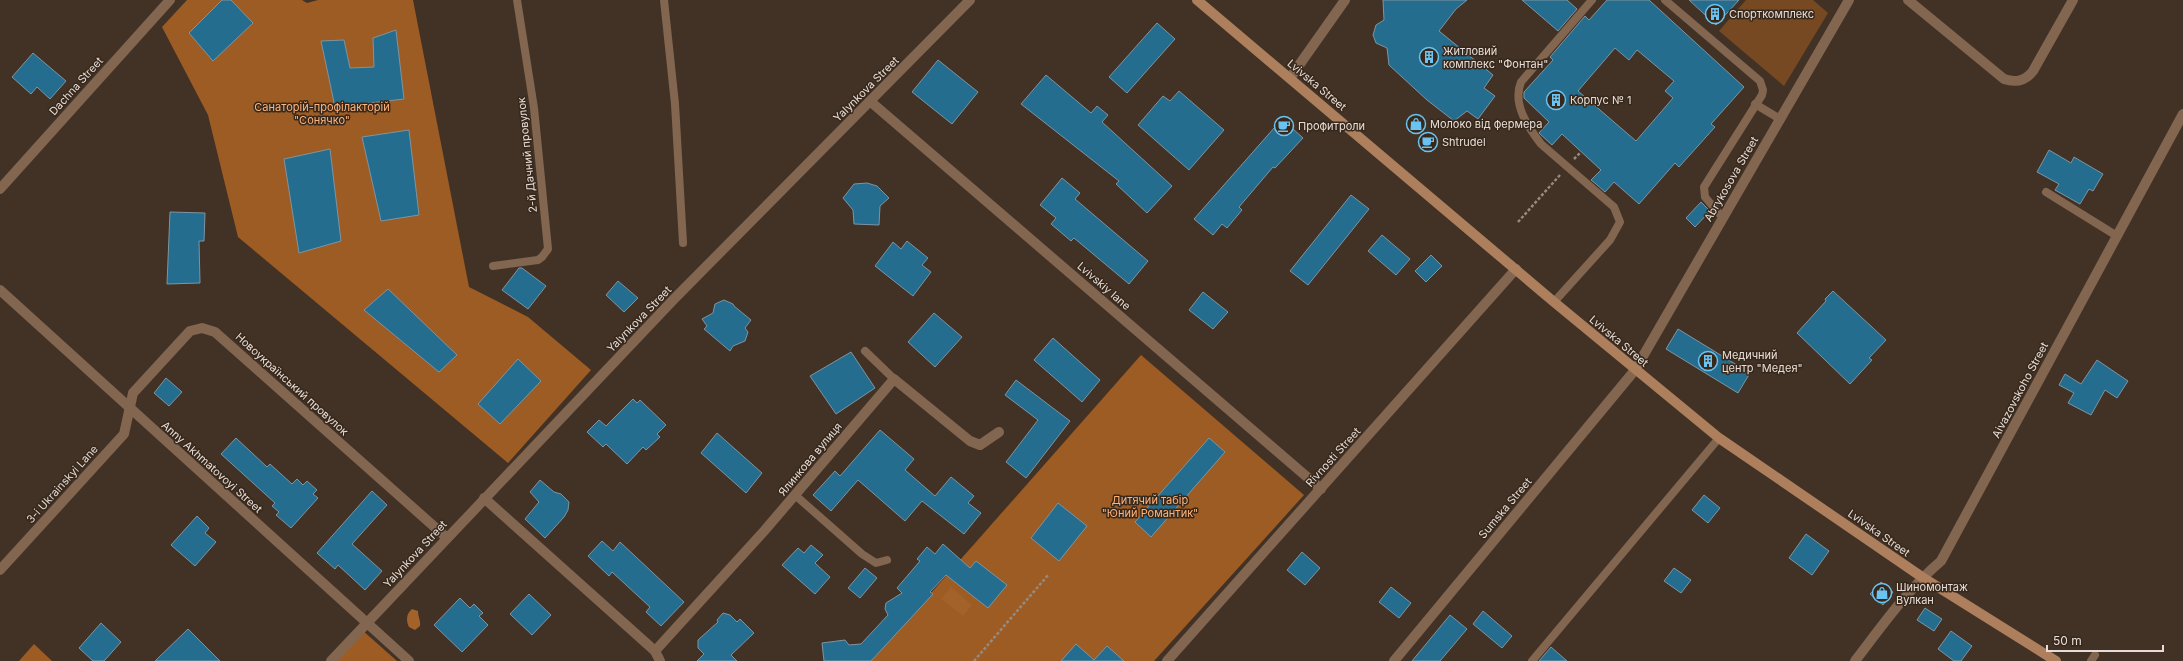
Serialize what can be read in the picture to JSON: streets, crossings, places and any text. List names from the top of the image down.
{
  "streets": {
    "main road": ["Lvivska Street"],
    "street": [
      "Dachna Street",
      "Yalynkova Street",
      "Abrykosova Street",
      "Lvivskiy lane",
      "Новоукраїнський провулок",
      "Aivazovskoho Street",
      "Rivnosti Street",
      "Ялинкова вулиця",
      "Anny Akhmatovoyi Street",
      "3-i Ukrainskyi Lane",
      "Sumska Street"
    ],
    "lane": ["2-й Дачний провулок"]
  },
  "crossings": [
    ["Lvivska Street", "Abrykosova Street"],
    ["Lvivska Street", "Aivazovskoho Street"],
    ["Lvivska Street", "Rivnosti Street"],
    ["Lvivska Street", "Sumska Street"],
    ["Yalynkova Street", "Lvivskiy lane"],
    ["Yalynkova Street", "Новоукраїнський провулок"],
    ["Yalynkova Street", "Anny Akhmatovoyi Street"],
    ["Abrykosova Street", "Sumska Street"],
    ["Lvivskiy lane", "Rivnosti Street"],
    ["Новоукраїнський провулок", "Anny Akhmatovoyi Street"],
    ["Новоукраїнський провулок", "3-i Ukrainskyi Lane"],
    ["Anny Akhmatovoyi Street", "3-i Ukrainskyi Lane"]
  ],
  "parks": ["Санаторій-профілакторій \"Сонячко\"", "Дитячий табір \"Юний Романтик\""],
  "places": {
    "building": [
      "Спорткомплекс",
      "Житловий комплекс \"Фонтан\"",
      "Корпус № 1",
      "Медичний центр \"Медея\""
    ],
    "shop": ["Молоко від фермера", "Шиномонтаж Вулкан"],
    "cafe": ["Профитроли", "Shtrudel"]
  },
  "scale_bar": "50 m"
}
